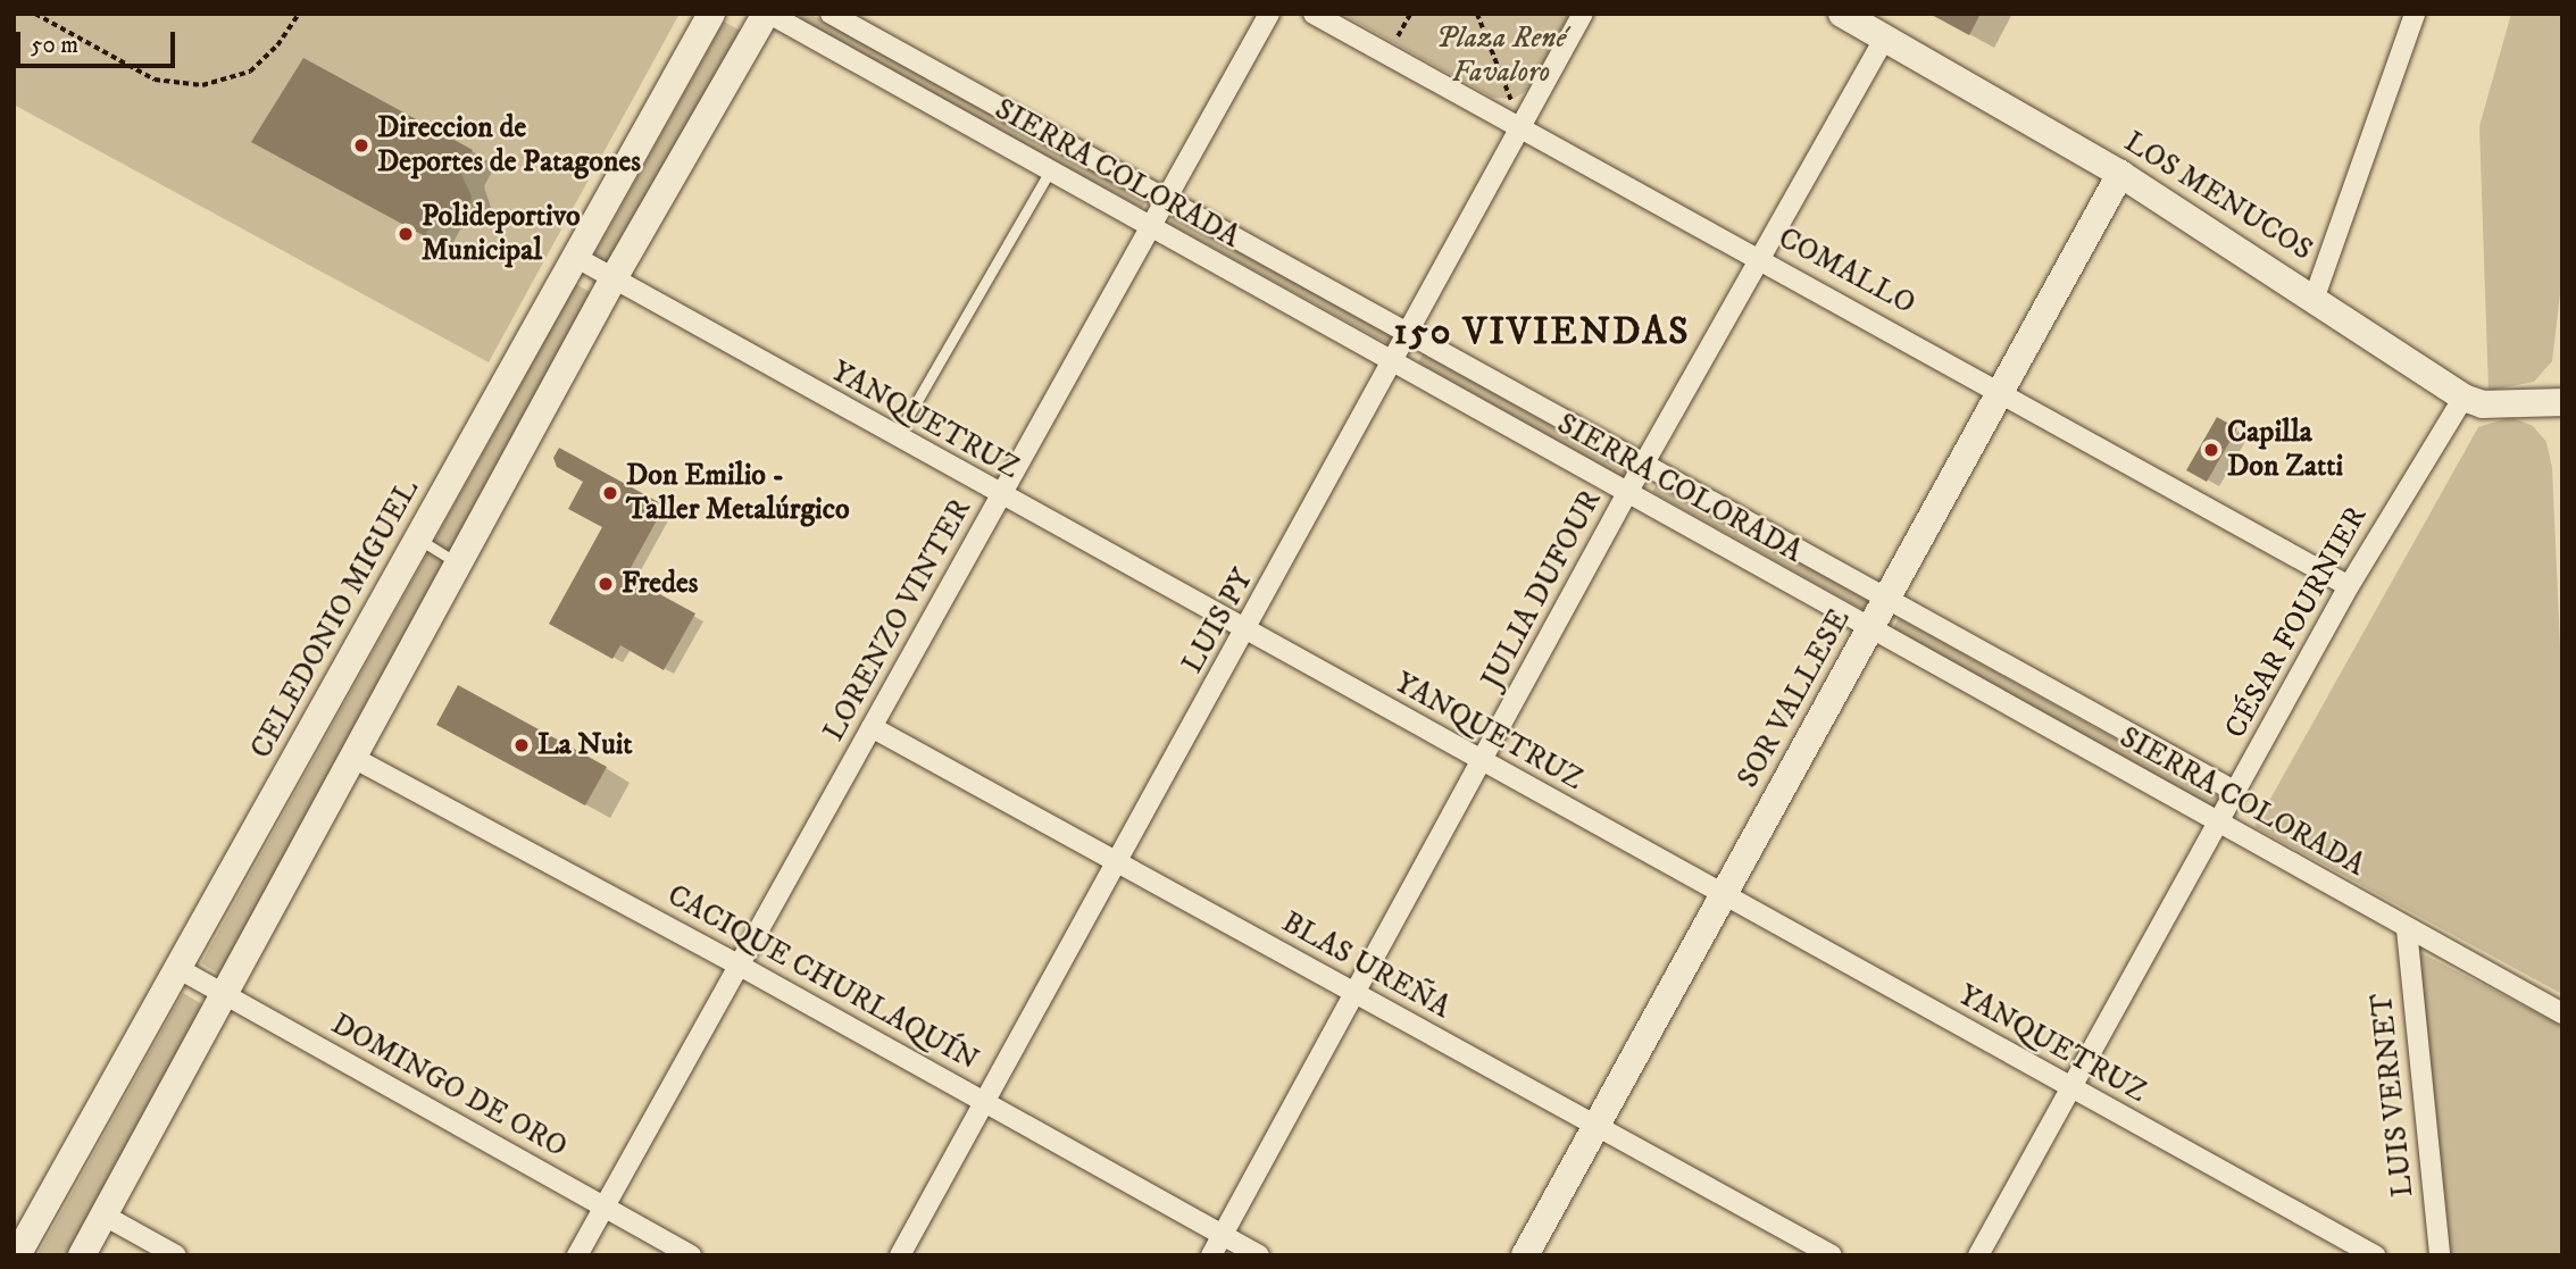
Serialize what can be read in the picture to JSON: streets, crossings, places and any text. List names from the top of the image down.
{
  "streets": {
    "street": [
      "SIERRA COLORADA",
      "LOS MENUCOS",
      "COMALLO",
      "YANQUETRUZ",
      "JULIA DUFOUR",
      "CELEDONIO MIGUEL",
      "LORENZO VINTER",
      "LUIS PY",
      "CÉSAR FOURNIER",
      "SOR VALLESE",
      "BLAS UREÑA",
      "CACIQUE CHURLAQUÍN",
      "DOMINGO DE ORO",
      "LUIS VERNET"
    ]
  },
  "crossings": [
    ["SIERRA COLORADA", "JULIA DUFOUR"],
    ["SIERRA COLORADA", "LORENZO VINTER"],
    ["SIERRA COLORADA", "LUIS PY"],
    ["SIERRA COLORADA", "CÉSAR FOURNIER"],
    ["SIERRA COLORADA", "SOR VALLESE"],
    ["SIERRA COLORADA", "LUIS VERNET"],
    ["LOS MENUCOS", "JULIA DUFOUR"],
    ["LOS MENUCOS", "CÉSAR FOURNIER"],
    ["LOS MENUCOS", "SOR VALLESE"],
    ["COMALLO", "JULIA DUFOUR"],
    ["COMALLO", "LUIS PY"],
    ["COMALLO", "CÉSAR FOURNIER"],
    ["COMALLO", "SOR VALLESE"],
    ["YANQUETRUZ", "JULIA DUFOUR"],
    ["YANQUETRUZ", "CELEDONIO MIGUEL"],
    ["YANQUETRUZ", "LORENZO VINTER"],
    ["YANQUETRUZ", "LUIS PY"],
    ["YANQUETRUZ", "CÉSAR FOURNIER"],
    ["YANQUETRUZ", "SOR VALLESE"],
    ["JULIA DUFOUR", "BLAS UREÑA"],
    ["JULIA DUFOUR", "CACIQUE CHURLAQUÍN"],
    ["CELEDONIO MIGUEL", "DOMINGO DE ORO"],
    ["LORENZO VINTER", "BLAS UREÑA"],
    ["LORENZO VINTER", "CACIQUE CHURLAQUÍN"],
    ["LORENZO VINTER", "DOMINGO DE ORO"],
    ["LUIS PY", "BLAS UREÑA"],
    ["LUIS PY", "CACIQUE CHURLAQUÍN"],
    ["SOR VALLESE", "BLAS UREÑA"]
  ],
  "districts": ["150 VIVIENDAS"],
  "parks": ["Plaza René Favaloro"],
  "places": [
    "Direccion de Deportes de Patagones",
    "Polideportivo Municipal",
    "Capilla Don Zatti",
    "Don Emilio - Taller Metalúrgico",
    "Fredes",
    "La Nuit"
  ],
  "scale_bar": "50 m"
}
